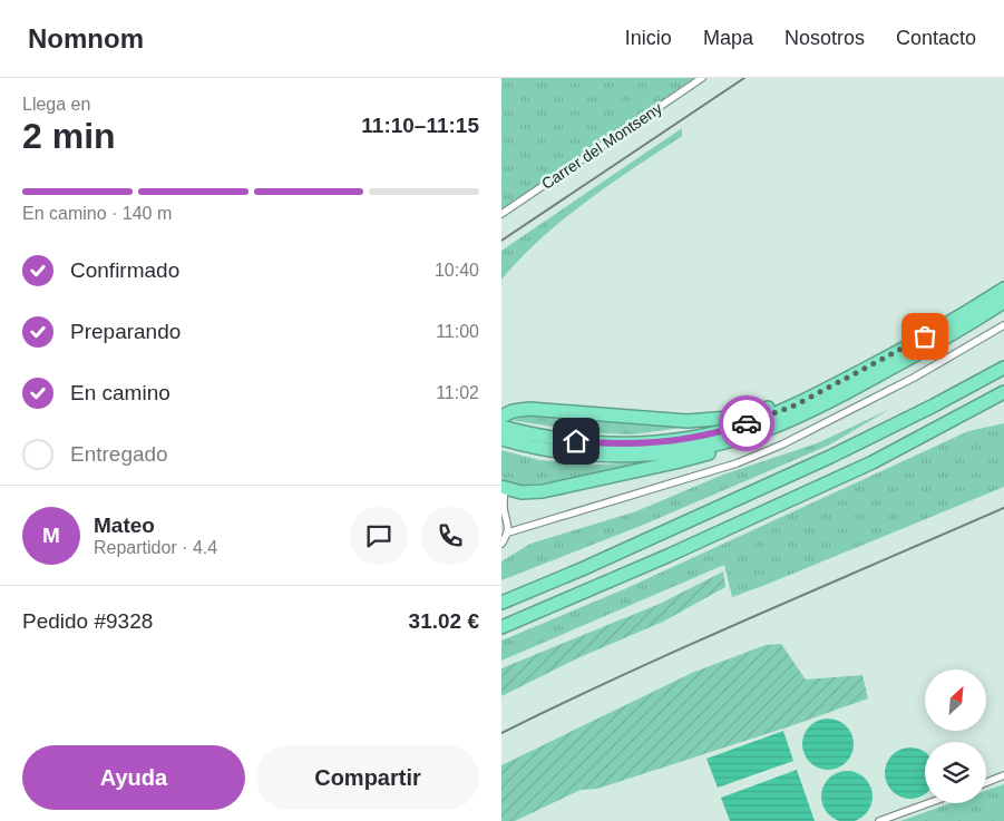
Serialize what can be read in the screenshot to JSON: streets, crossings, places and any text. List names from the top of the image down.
{
  "streets": {
    "street": ["Carrer del Montseny"]
  },
  "north": "top right",
  "page": {
    "header": "Nomnom",
    "nav": [
      "Inicio",
      "Mapa",
      "Nosotros",
      "Contacto"
    ],
    "heading": ["2 min", "Llega en", "11:10–11:15"],
    "panel": [
      "Mateo",
      "Repartidor · 4.4",
      "Pedido #9328",
      "31.02 €"
    ],
    "bar": "En camino · 140 m",
    "list": [
      ["Confirmado", "10:40"],
      ["Preparando", "11:00"],
      ["En camino", "11:02"],
      "Entregado"
    ],
    "round": "M",
    "buttons": ["Ayuda", "Compartir"]
  }
}
